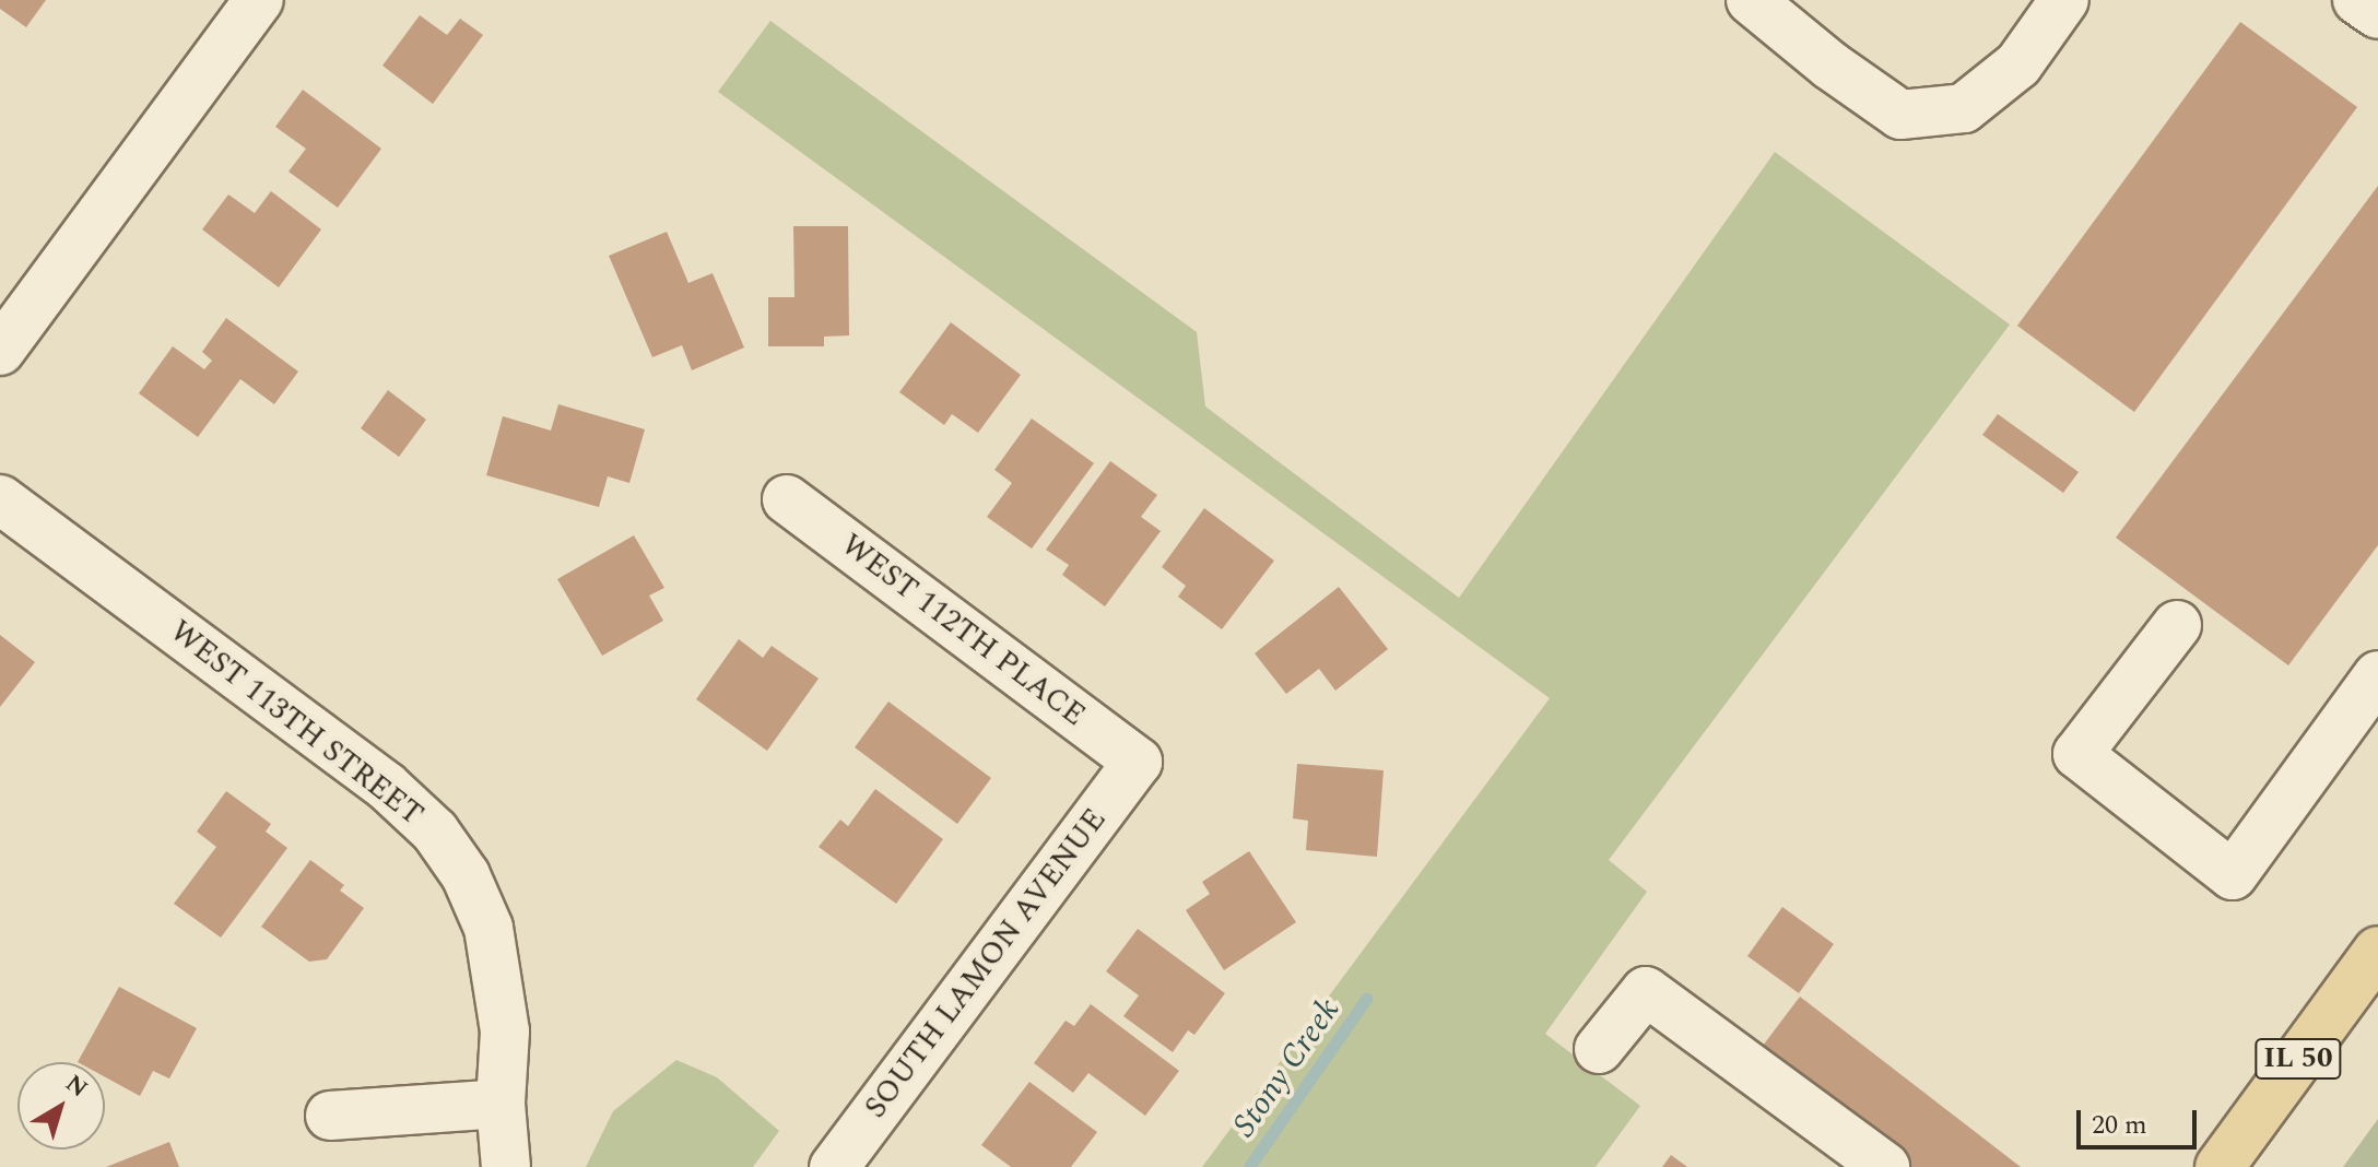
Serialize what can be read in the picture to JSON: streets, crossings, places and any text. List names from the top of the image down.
{
  "streets": {
    "main road": ["IL 50"],
    "street": ["WEST 112TH PLACE", "WEST 113TH STREET", "SOUTH LAMON AVENUE"]
  },
  "crossings": [
    ["WEST 112TH PLACE", "SOUTH LAMON AVENUE"]
  ],
  "water": ["Stony Creek"],
  "scale_bar": "20 m",
  "north": "top right"
}
